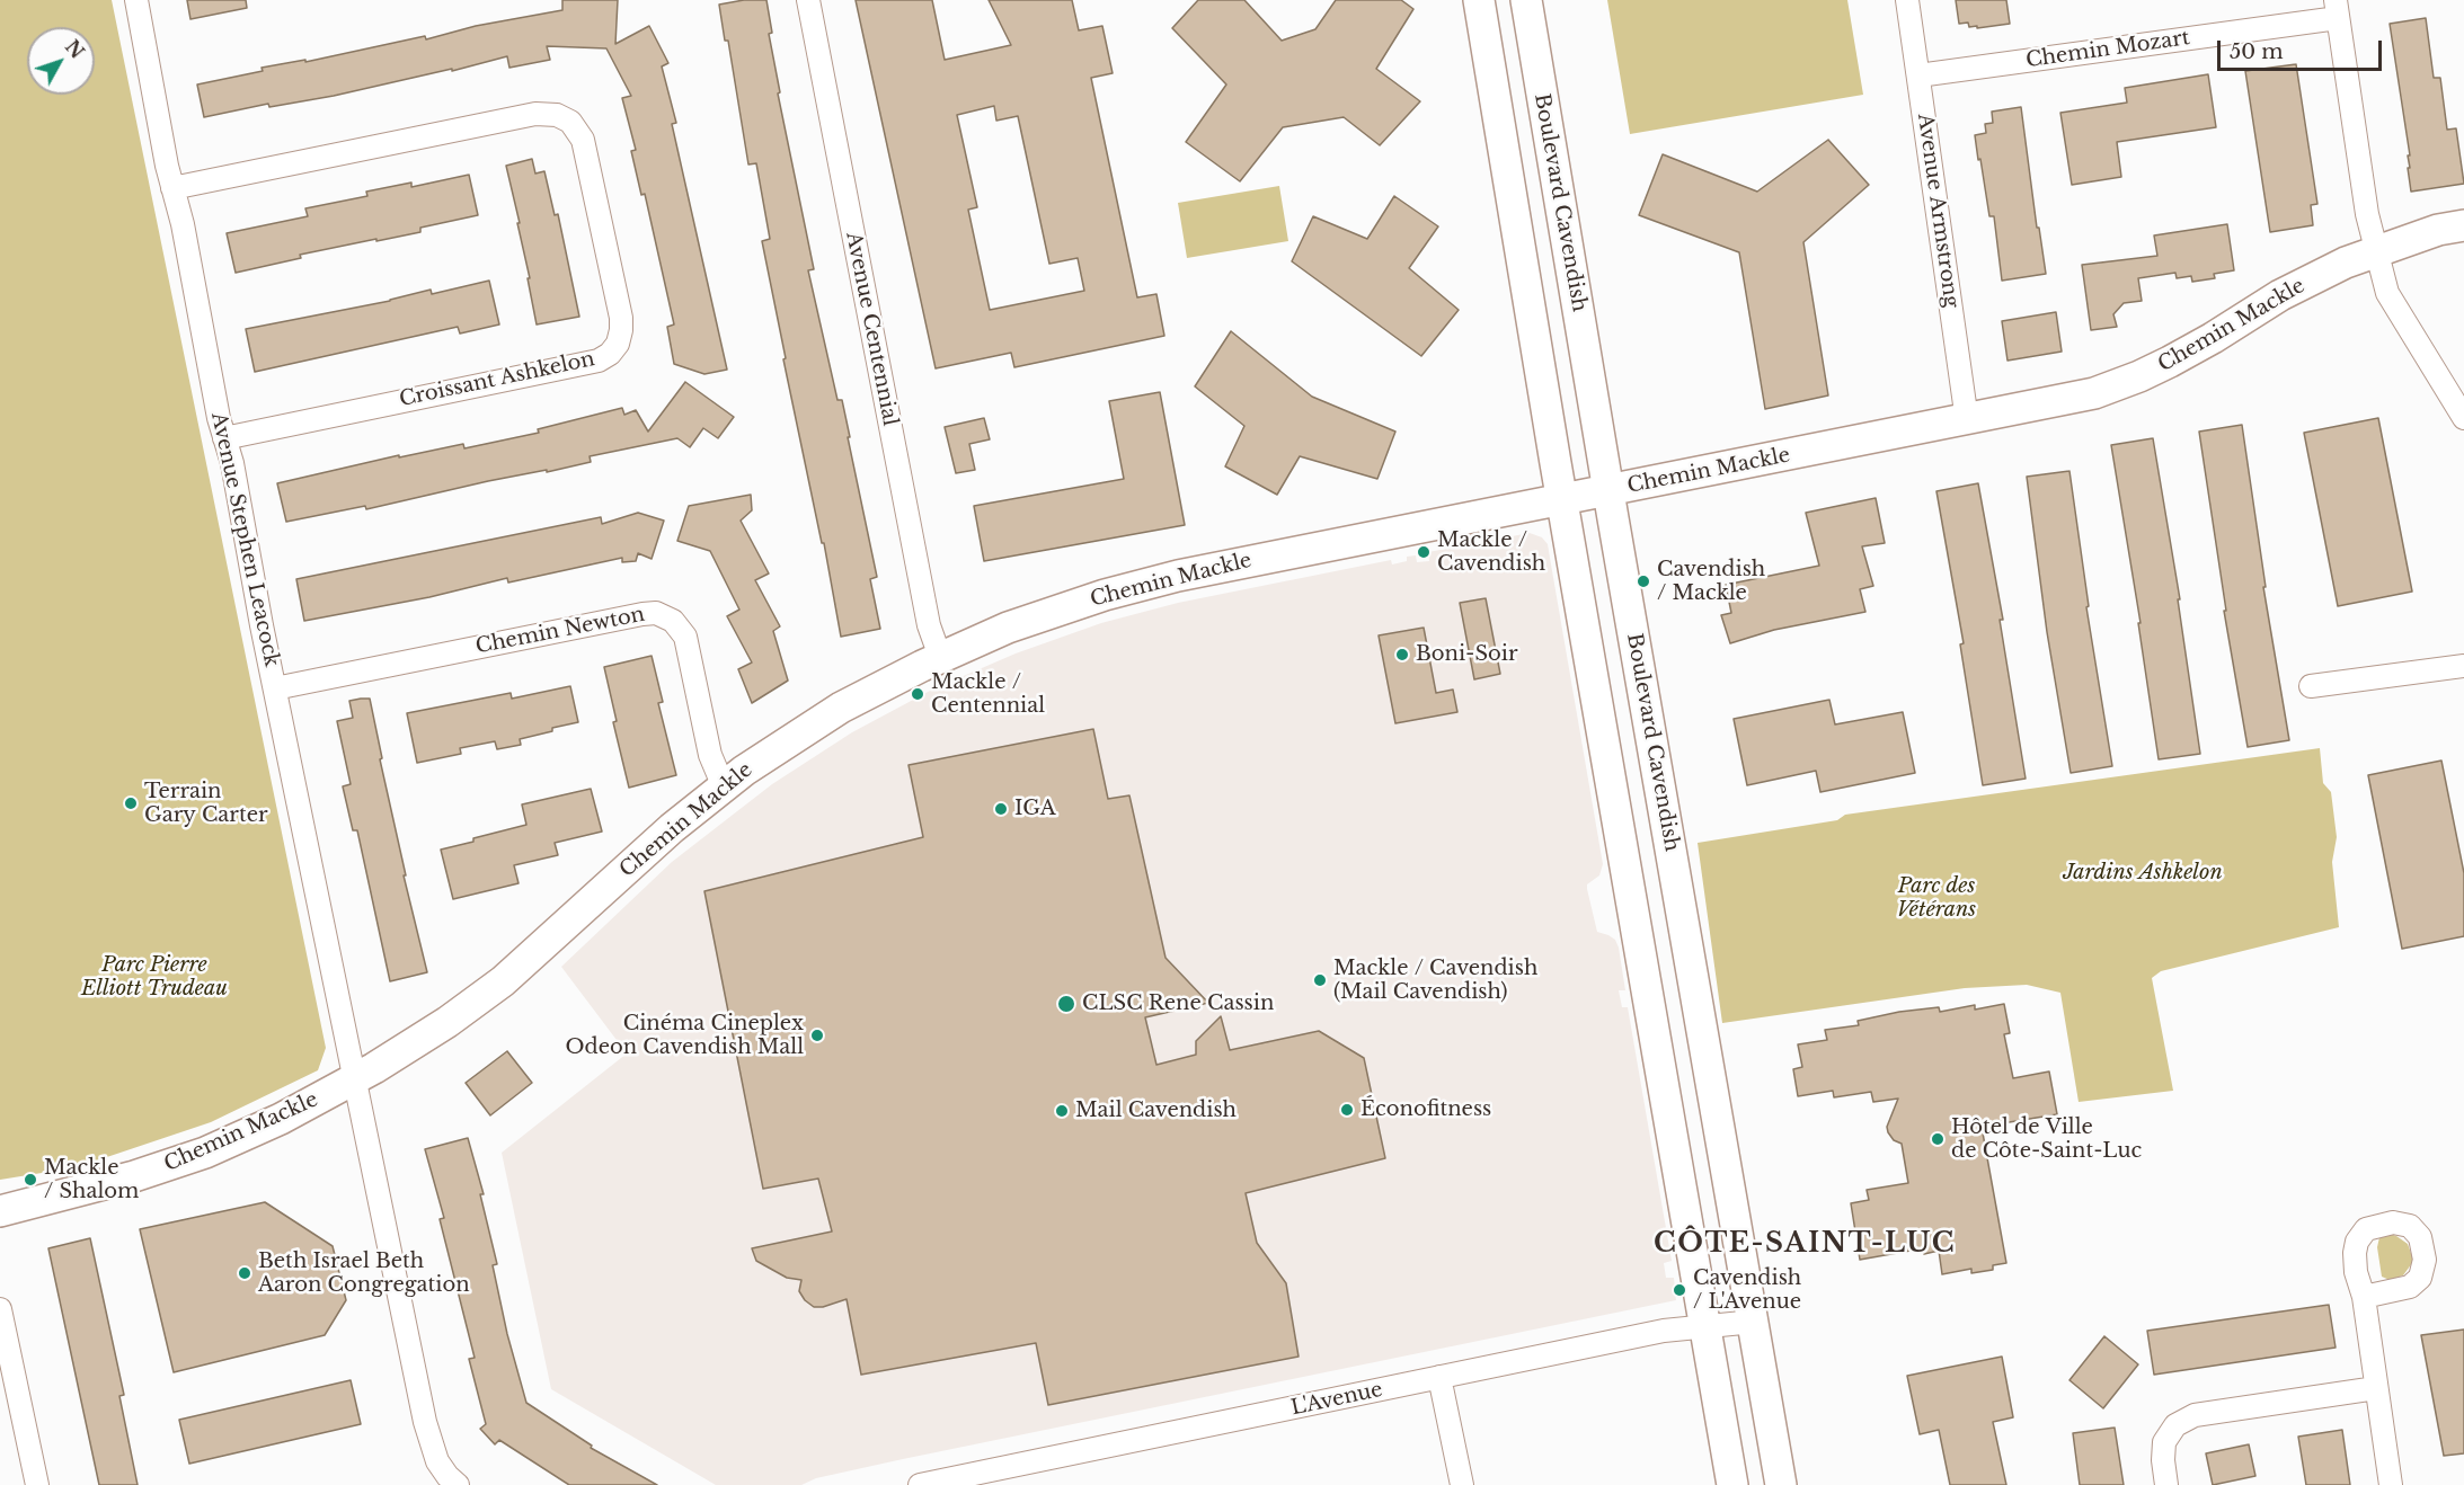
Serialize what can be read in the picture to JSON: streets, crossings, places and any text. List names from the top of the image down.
{
  "streets": {
    "main road": ["Boulevard Cavendish", "Chemin Mackle"],
    "street": [
      "Chemin Mozart",
      "Avenue Armstrong",
      "Avenue Centennial",
      "Croissant Ashkelon",
      "Avenue Stephen Leacock",
      "Chemin Newton",
      "L'Avenue"
    ]
  },
  "crossings": [
    ["Chemin Mozart", "Avenue Armstrong"],
    ["Boulevard Cavendish", "Chemin Mackle"],
    ["Boulevard Cavendish", "L'Avenue"],
    ["Avenue Armstrong", "Chemin Mackle"],
    ["Chemin Mackle", "Avenue Centennial"],
    ["Chemin Mackle", "Avenue Stephen Leacock"],
    ["Chemin Mackle", "Chemin Newton"],
    ["Croissant Ashkelon", "Avenue Stephen Leacock"],
    ["Avenue Stephen Leacock", "Chemin Newton"]
  ],
  "districts": ["CÔTE-SAINT-LUC"],
  "parks": ["Jardins Ashkelon", "Parc des Vétérans", "Parc Pierre Elliott Trudeau"],
  "places": [
    "Mackle / Cavendish",
    "Cavendish / Mackle",
    "Boni-Soir",
    "Mackle / Centennial",
    "Terrain Gary Carter",
    "IGA",
    "Mackle / Cavendish (Mail Cavendish)",
    "CLSC Rene Cassin",
    "Cinéma Cineplex Odeon Cavendish Mall",
    "Éconofitness",
    "Mail Cavendish",
    "Hôtel de Ville de Côte-Saint-Luc",
    "Mackle / Shalom",
    "Beth Israel Beth Aaron Congregation",
    "Cavendish / L'Avenue"
  ],
  "scale_bar": "50 m",
  "north": "top right"
}
